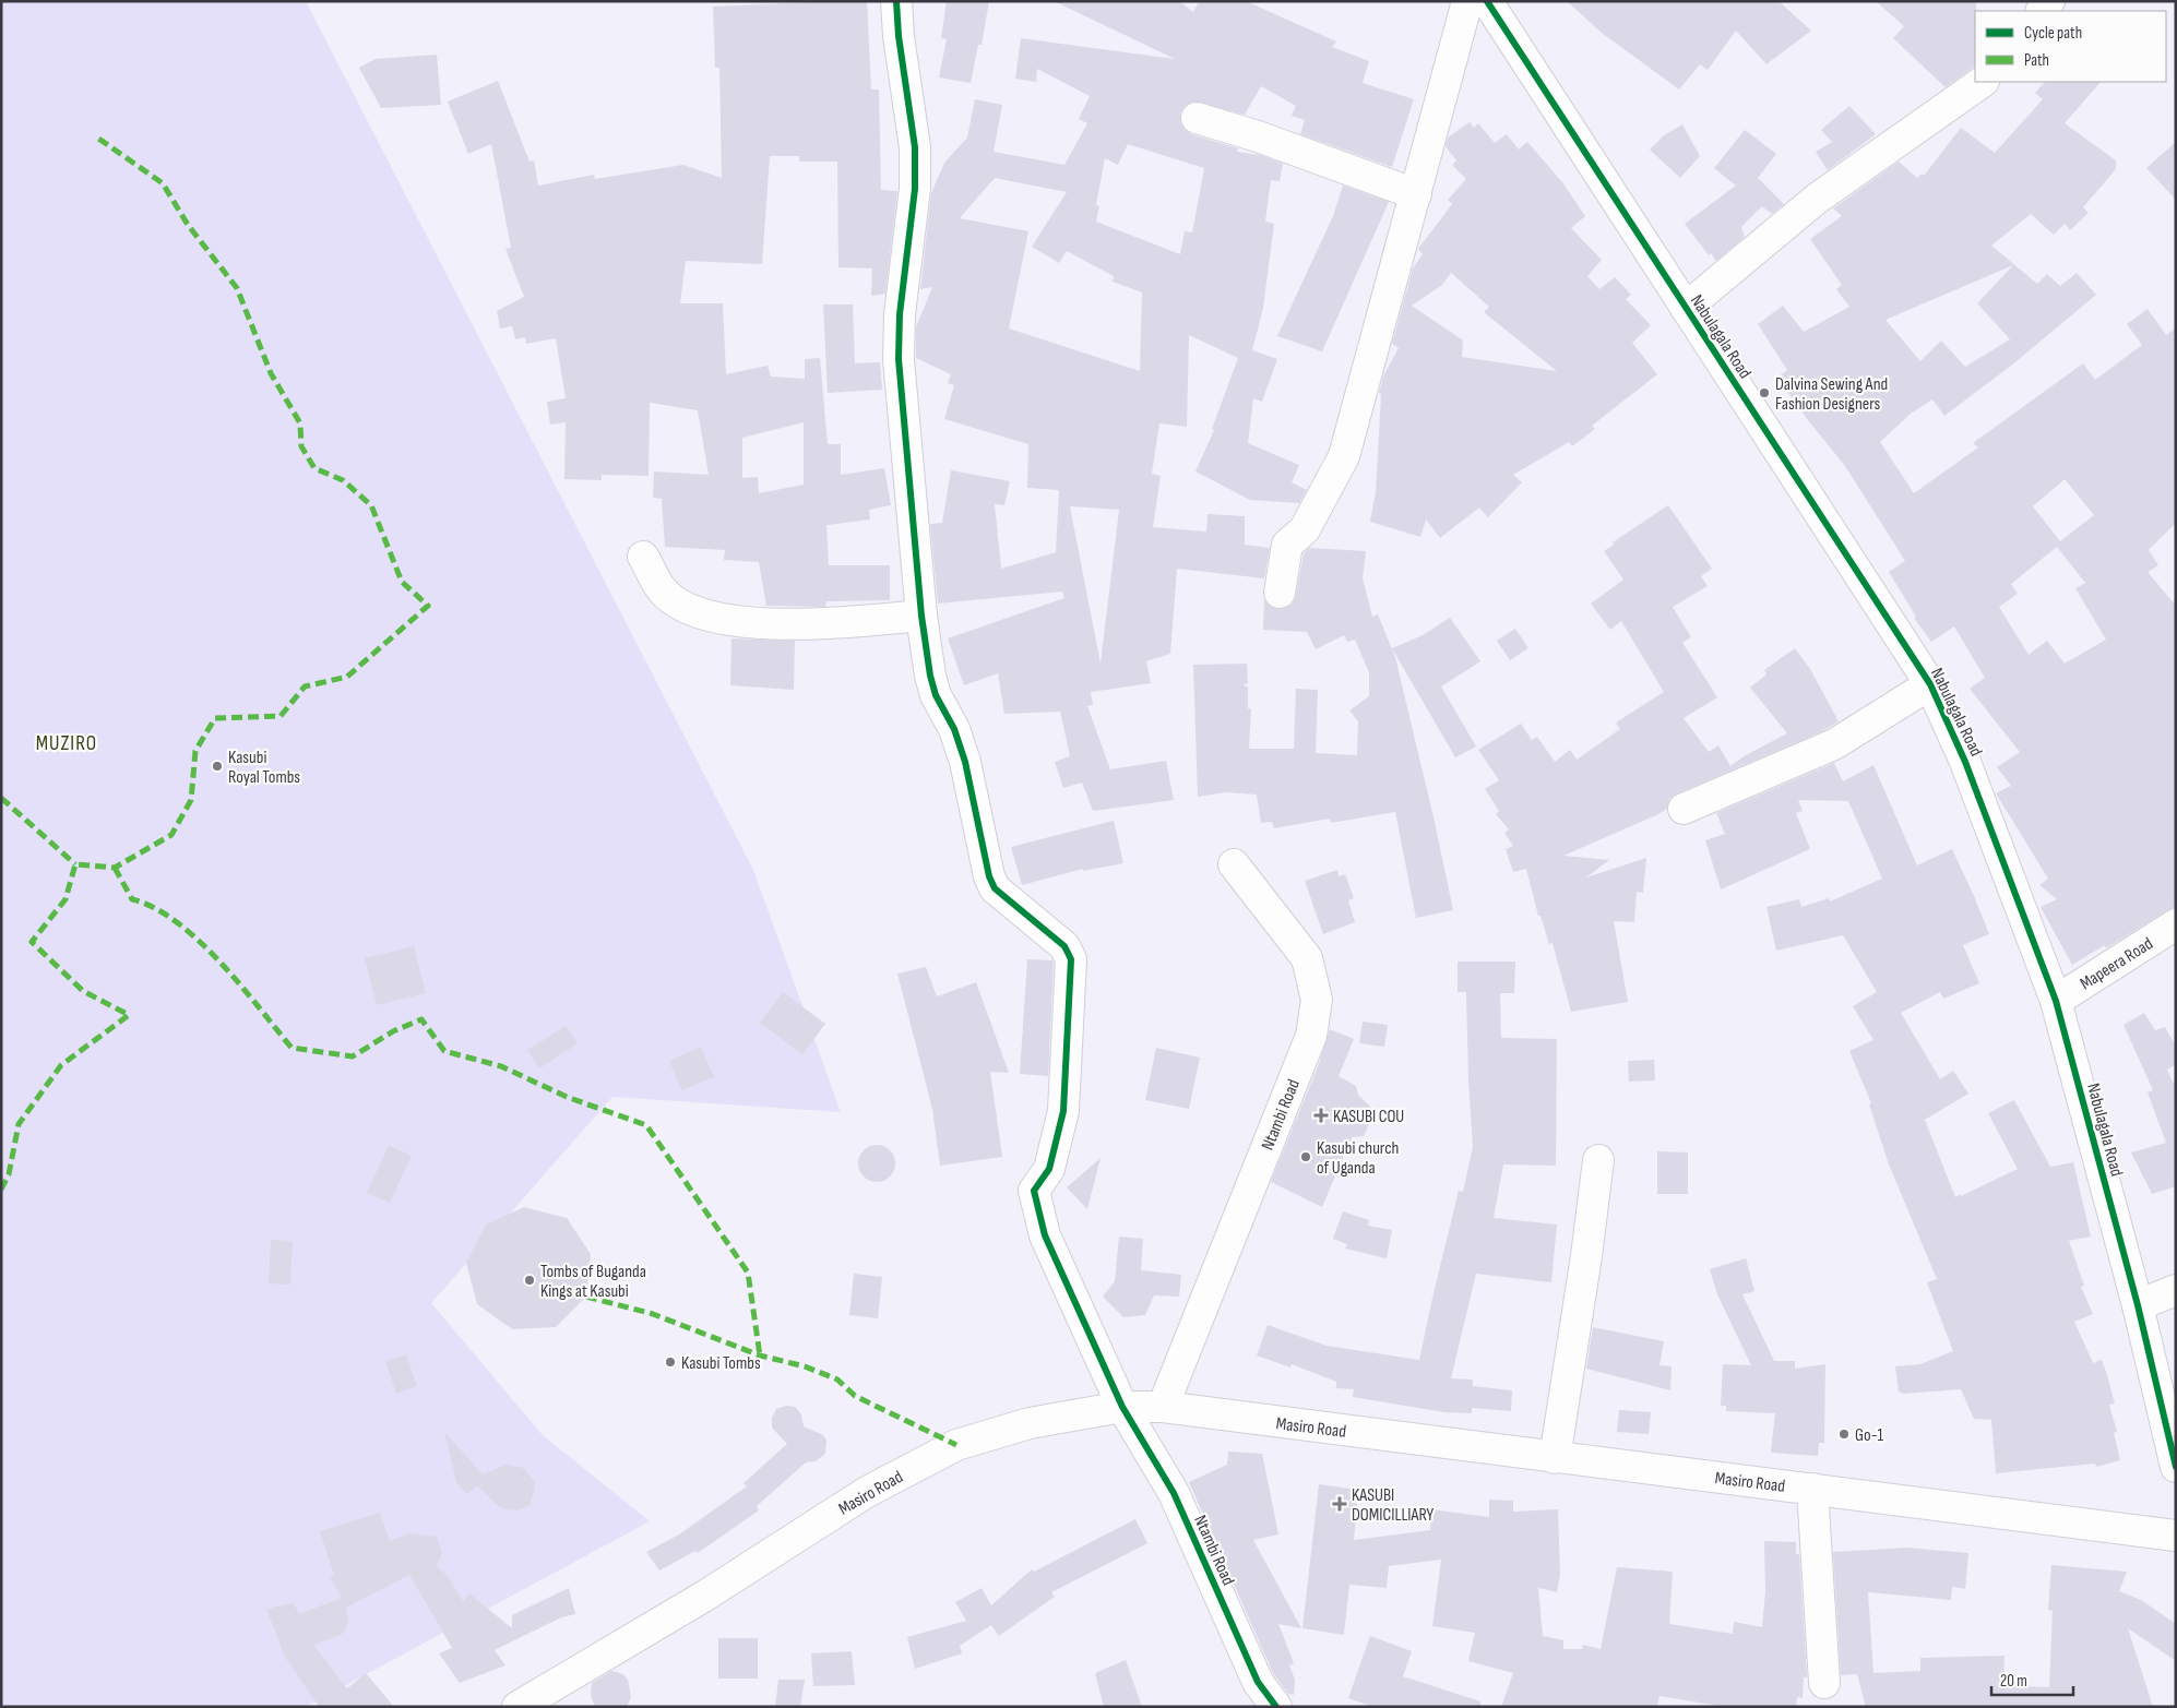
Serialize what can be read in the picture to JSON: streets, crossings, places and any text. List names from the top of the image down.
{
  "streets": {
    "street": [
      "Nabulagala Road",
      "Mapeera Road",
      "Ntambi Road",
      "Masiro Road"
    ]
  },
  "crossings": [
    ["Nabulagala Road", "Mapeera Road"],
    ["Ntambi Road", "Masiro Road"]
  ],
  "districts": ["MUZIRO"],
  "places": {
    "other": [
      "Dalvina Sewing And Fashion Designers",
      "Kasubi Royal Tombs",
      "Kasubi church of Uganda",
      "Tombs of Buganda Kings at Kasubi",
      "Kasubi Tombs",
      "Go-1"
    ],
    "health": ["KASUBI COU", "KASUBI DOMICILLIARY"]
  },
  "legend": ["Cycle path", "Path"],
  "scale_bar": "20 m"
}
